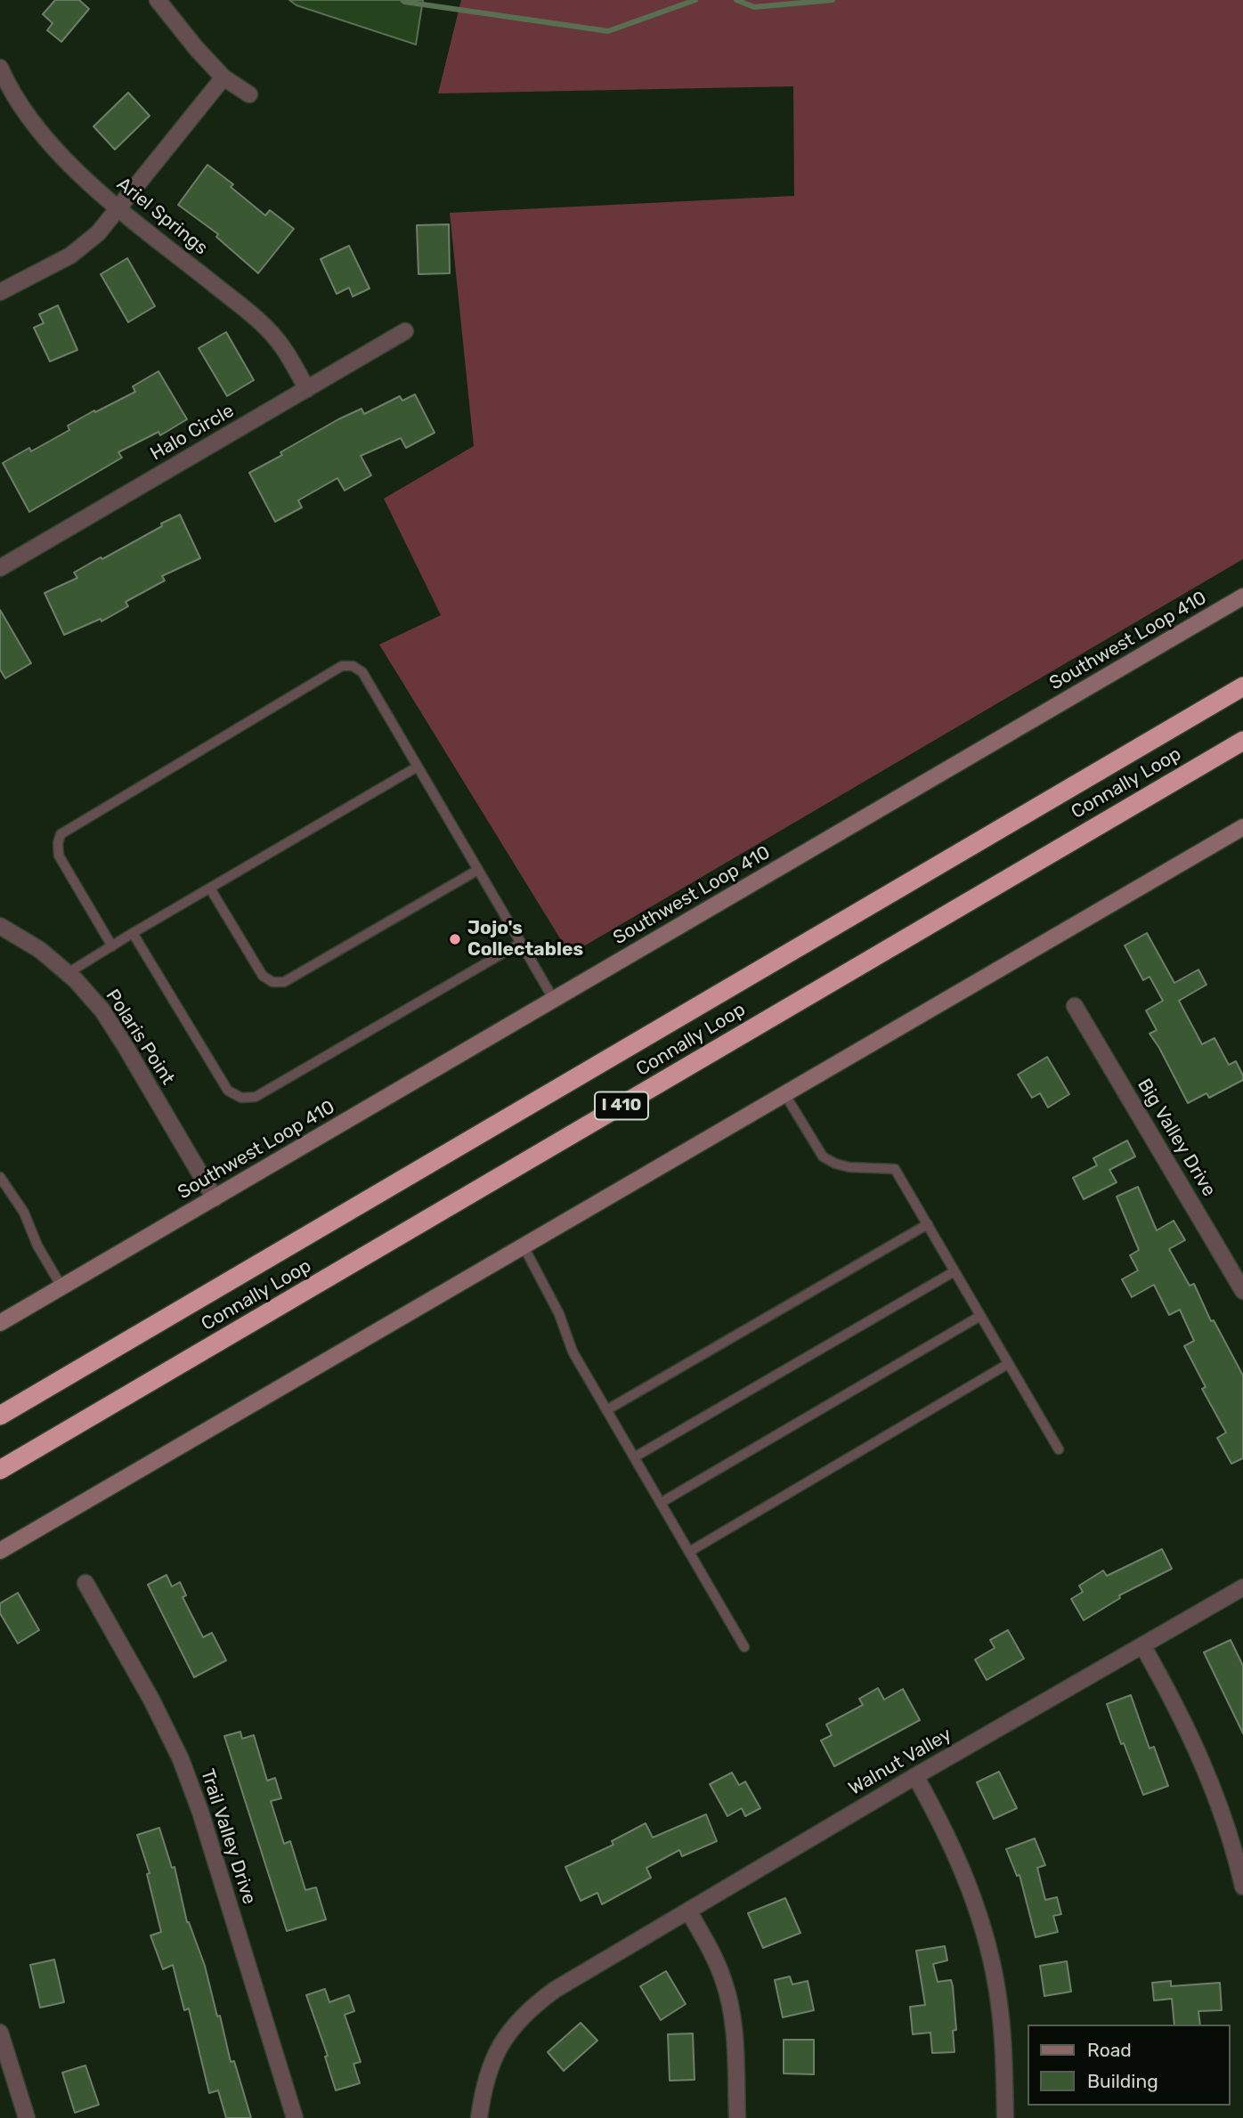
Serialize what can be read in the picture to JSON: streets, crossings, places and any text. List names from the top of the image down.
{
  "streets": {
    "highway": ["Connally Loop", "I 410"],
    "main road": ["Southwest Loop 410"],
    "street": [
      "Ariel Springs",
      "Halo Circle",
      "Polaris Point",
      "Big Valley Drive",
      "Walnut Valley",
      "Trail Valley Drive"
    ]
  },
  "crossings": [
    ["Ariel Springs", "Halo Circle"],
    ["Southwest Loop 410", "Polaris Point"]
  ],
  "places": ["Jojo's Collectables"],
  "legend": ["Road", "Building"]
}
